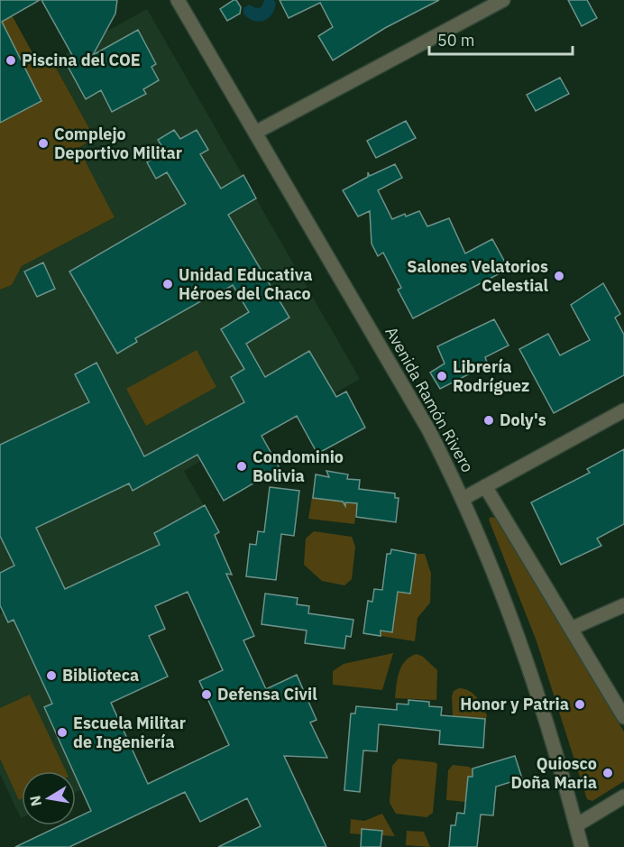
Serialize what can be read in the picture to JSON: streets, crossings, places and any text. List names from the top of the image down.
{
  "streets": {
    "street": ["Avenida Ramón Rivero"]
  },
  "places": [
    "Piscina del COE",
    "Complejo Deportivo Militar",
    "Salones Velatorios Celestial",
    "Unidad Educativa Héroes del Chaco",
    "Librería Rodríguez",
    "Doly's",
    "Condominio Bolivia",
    "Biblioteca",
    "Defensa Civil",
    "Honor y Patria",
    "Escuela Militar de Ingeniería",
    "Quiosco Doña Maria"
  ],
  "scale_bar": "50 m",
  "north": "left"
}
